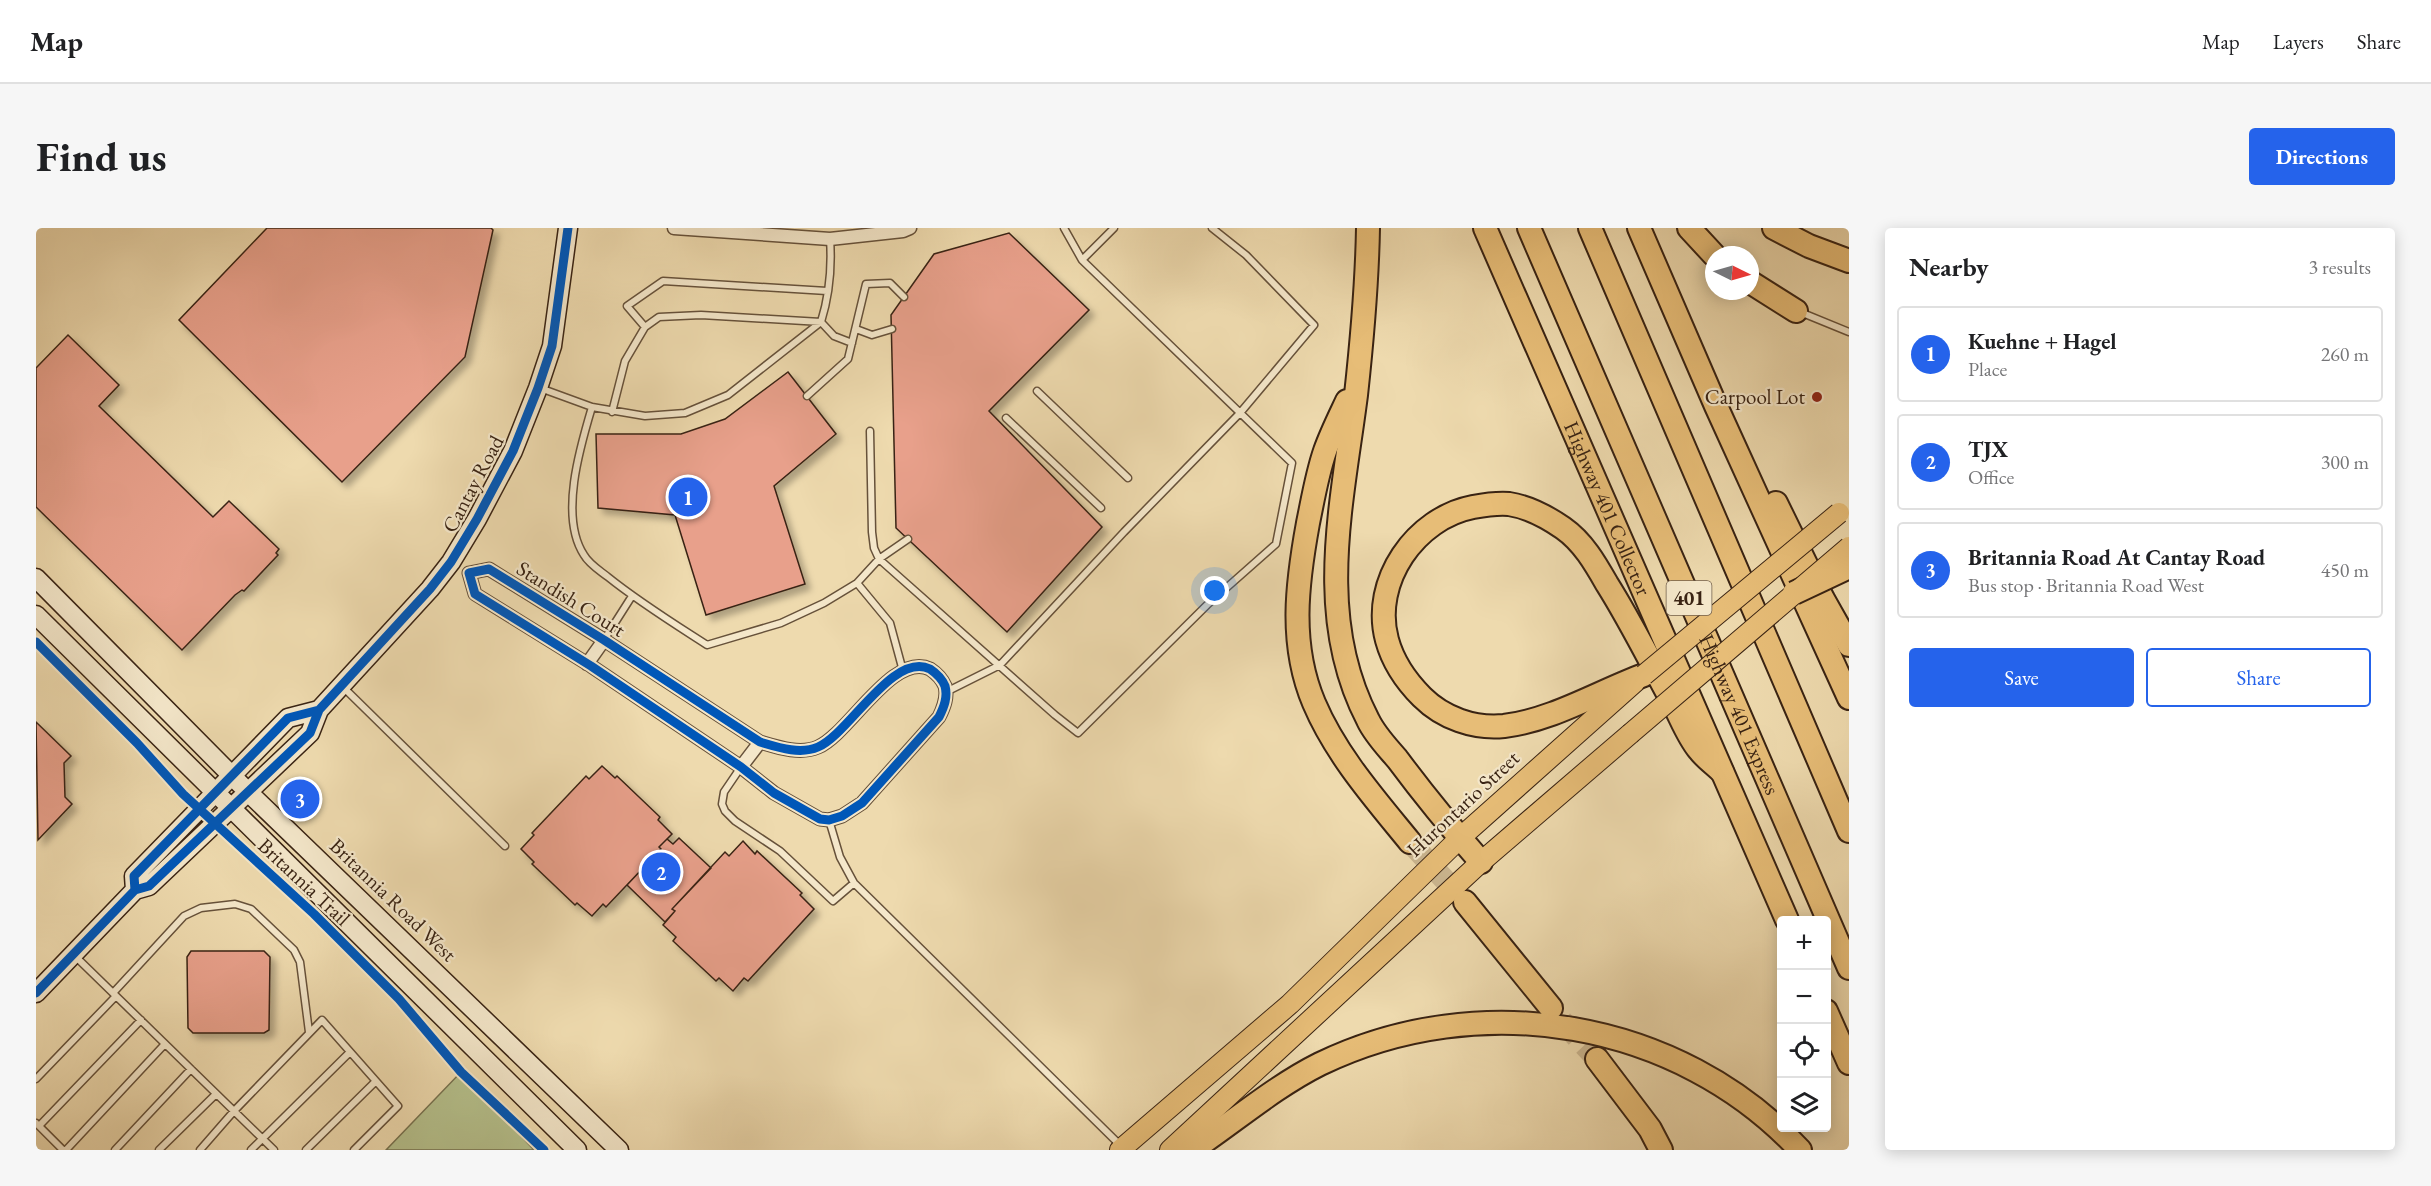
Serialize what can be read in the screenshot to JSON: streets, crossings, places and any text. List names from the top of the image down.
{
  "streets": {
    "highway": ["Highway 401 Collector", "401", "Highway 401 Express"],
    "main road": ["Cantay Road", "Hurontario Street", "Britannia Road West"],
    "street": ["Standish Court"],
    "cycle path": ["Britannia Trail"]
  },
  "crossings": [
    ["Cantay Road", "Britannia Road West"]
  ],
  "places": ["Carpool Lot"],
  "north": "right",
  "page": {
    "header": "Map",
    "nav": ["Map", "Layers", "Share"],
    "buttons": [
      "Directions",
      ["Save", "Share"]
    ],
    "title": "Find us",
    "heading": ["Nearby", "3 results"],
    "list": [
      {
        "mark": "1",
        "name": "Kuehne + Hagel",
        "note": "Place",
        "value": "260 m"
      },
      {
        "mark": "2",
        "name": "TJX",
        "note": "Office",
        "value": "300 m"
      },
      {
        "mark": "3",
        "name": "Britannia Road At Cantay Road",
        "note": "Bus stop · Britannia Road West",
        "value": "450 m"
      }
    ],
    "pins": ["1", "3", "2"],
    "map_buttons": ["+", "−"]
  }
}
